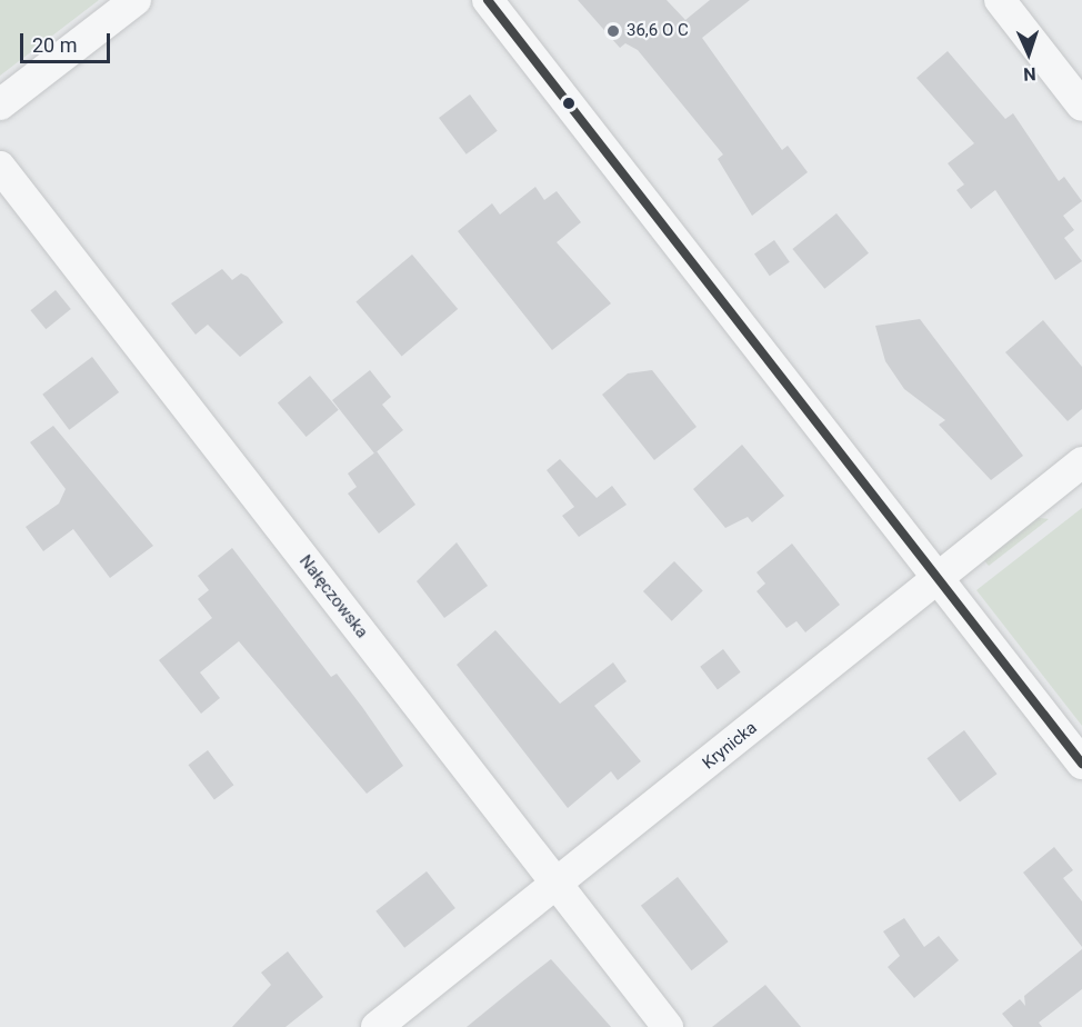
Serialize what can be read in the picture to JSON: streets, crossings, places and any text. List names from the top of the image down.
{
  "streets": {
    "street": ["Nałęczowska", "Krynicka"]
  },
  "crossings": [
    ["Nałęczowska", "Krynicka"]
  ],
  "places": ["36,6 O C"],
  "scale_bar": "20 m",
  "north": "bottom"
}
